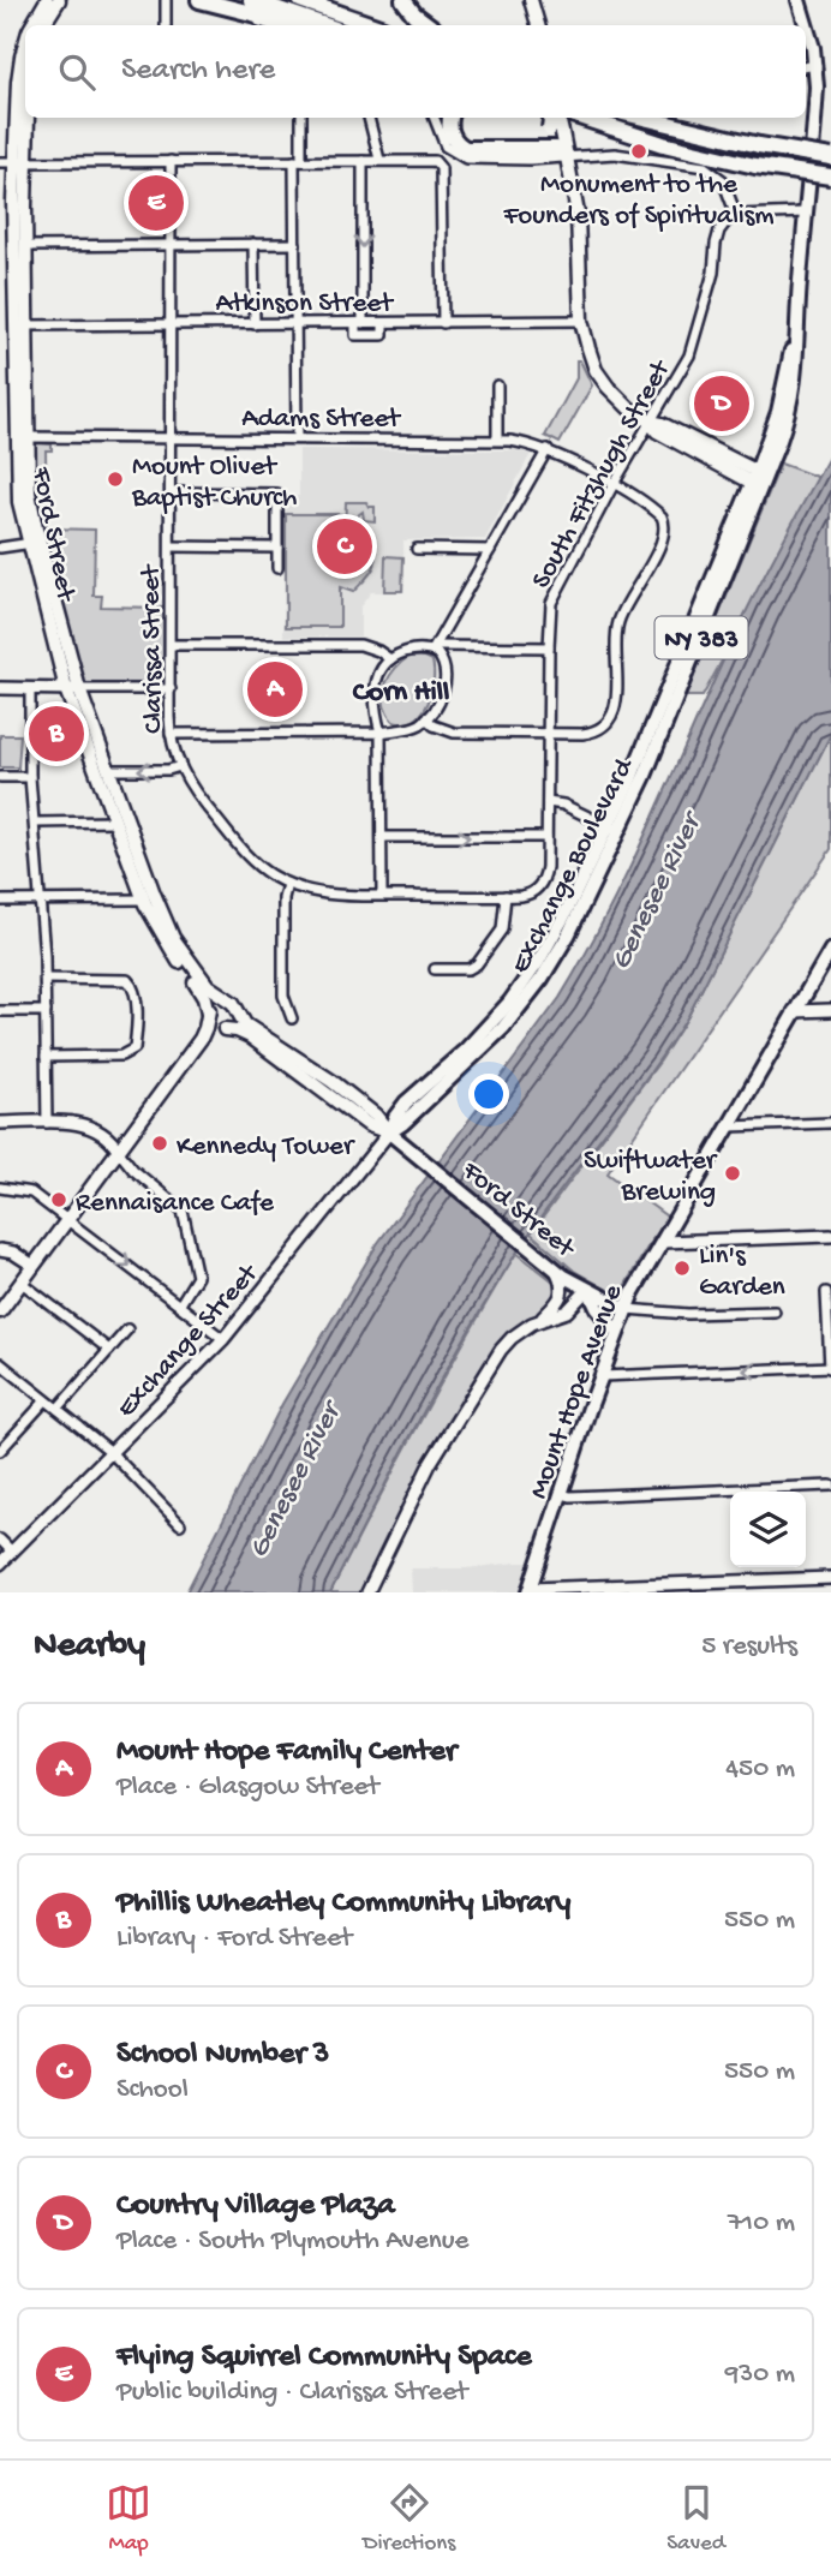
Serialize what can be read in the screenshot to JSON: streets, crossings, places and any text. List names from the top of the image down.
{
  "streets": {
    "main road": [
      "Ford Street",
      "NY 383",
      "Exchange Boulevard",
      "Mount Hope Avenue"
    ],
    "street": [
      "Atkinson Street",
      "Adams Street",
      "South Fitzhugh Street",
      "Clarissa Street",
      "Exchange Street"
    ]
  },
  "crossings": [
    ["Atkinson Street", "Ford Street"],
    ["Atkinson Street", "Clarissa Street"],
    ["Adams Street", "South Fitzhugh Street"],
    ["Adams Street", "Ford Street"],
    ["Adams Street", "Clarissa Street"],
    ["South Fitzhugh Street", "Clarissa Street"],
    ["Ford Street", "Exchange Boulevard"],
    ["Ford Street", "Exchange Street"],
    ["Ford Street", "Mount Hope Avenue"],
    ["Exchange Boulevard", "Exchange Street"]
  ],
  "districts": ["Corn Hill"],
  "water": ["Genesee River"],
  "places": [
    "Monument to the Founders of Spiritualism",
    "Mount Olivet Baptist Church",
    "Kennedy Tower",
    "Swiftwater Brewing",
    "Rennaisance Cafe",
    "Lin's Garden"
  ],
  "page": {
    "search": "Search here",
    "pins": [
      "E",
      "D",
      "C",
      "A",
      "B"
    ],
    "heading": ["Nearby", "5 results"],
    "list": [
      {
        "mark": "A",
        "name": "Mount Hope Family Center",
        "note": "Place · Glasgow Street",
        "value": "450 m"
      },
      {
        "mark": "B",
        "name": "Phillis Wheatley Community Library",
        "note": "Library · Ford Street",
        "value": "550 m"
      },
      {
        "mark": "C",
        "name": "School Number 3",
        "note": "School",
        "value": "550 m"
      },
      {
        "mark": "D",
        "name": "Country Village Plaza",
        "note": "Place · South Plymouth Avenue",
        "value": "710 m"
      },
      {
        "mark": "E",
        "name": "Flying Squirrel Community Space",
        "note": "Public building · Clarissa Street",
        "value": "930 m"
      }
    ],
    "nav": ["Map", "Directions", "Saved"]
  }
}
